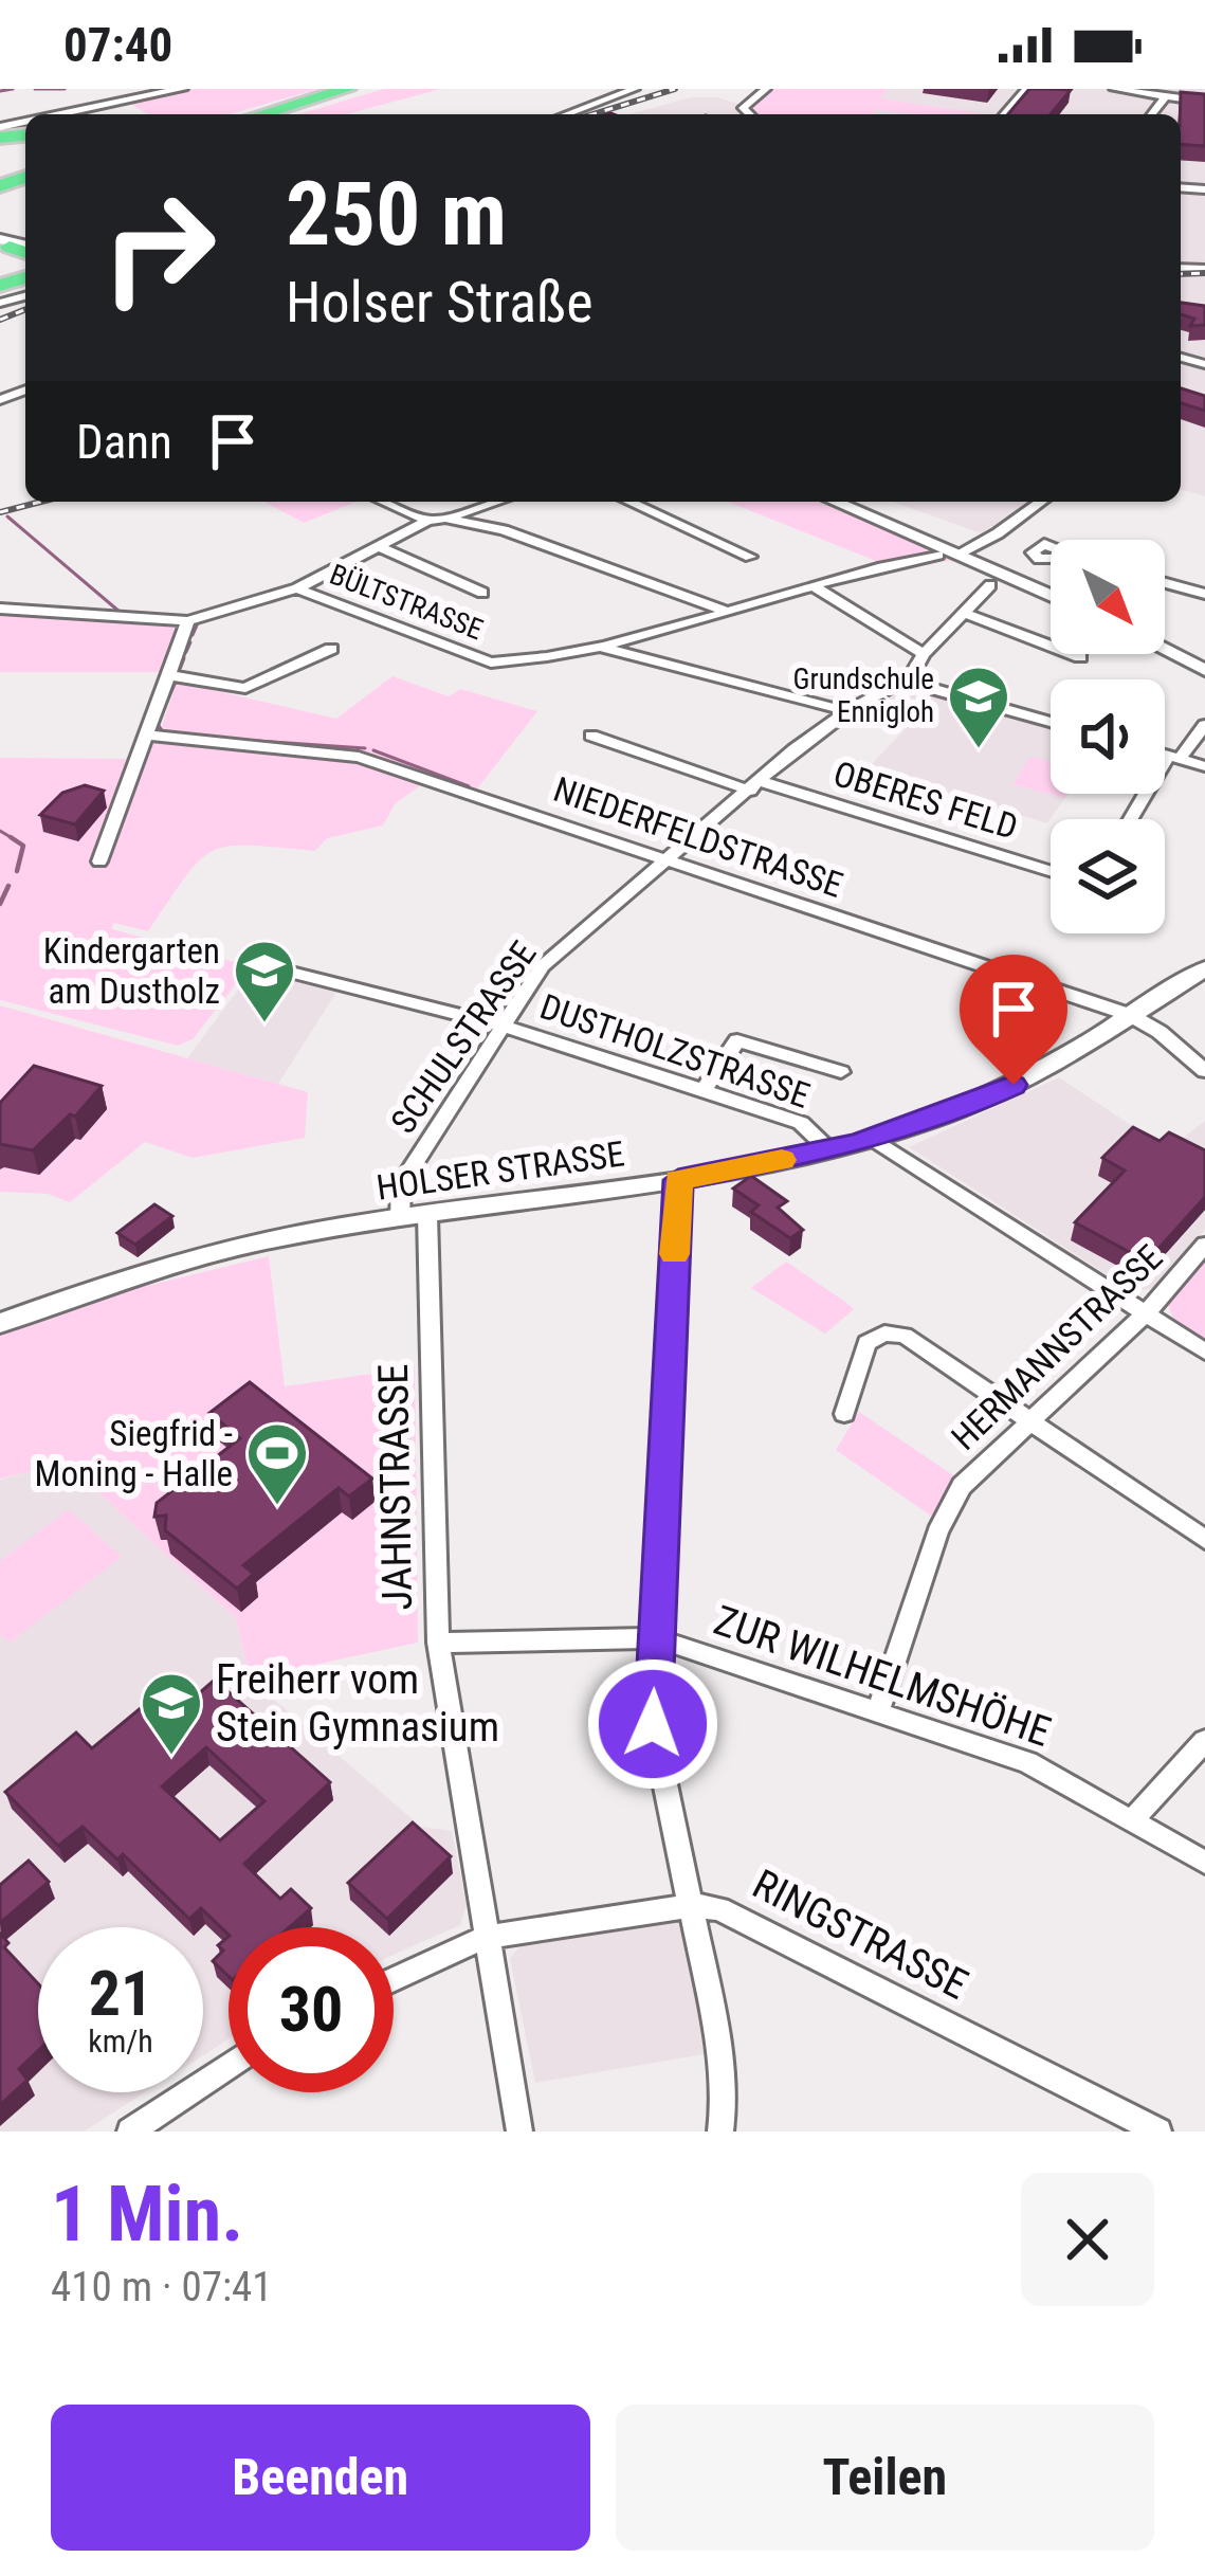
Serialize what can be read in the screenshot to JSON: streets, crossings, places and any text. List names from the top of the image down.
{
  "streets": {
    "main road": ["HOLSER STRASSE"],
    "street": [
      "BÜLTSTRASSE",
      "OBERES FELD",
      "NIEDERFELDSTRASSE",
      "SCHULSTRASSE",
      "DUSTHOLZSTRASSE",
      "HERMANNSTRASSE",
      "JAHNSTRASSE",
      "ZUR WILHELMSHÖHE",
      "RINGSTRASSE"
    ]
  },
  "crossings": [
    ["OBERES FELD", "SCHULSTRASSE"],
    ["NIEDERFELDSTRASSE", "SCHULSTRASSE"],
    ["NIEDERFELDSTRASSE", "HOLSER STRASSE"],
    ["SCHULSTRASSE", "DUSTHOLZSTRASSE"],
    ["SCHULSTRASSE", "HOLSER STRASSE"],
    ["DUSTHOLZSTRASSE", "HOLSER STRASSE"],
    ["HOLSER STRASSE", "JAHNSTRASSE"],
    ["HERMANNSTRASSE", "ZUR WILHELMSHÖHE"],
    ["JAHNSTRASSE", "ZUR WILHELMSHÖHE"],
    ["JAHNSTRASSE", "RINGSTRASSE"]
  ],
  "places": {
    "school or university": ["Grundschule Ennigloh", "Kindergarten am Dustholz", "Freiherr vom Stein Gymnasium"],
    "sports": ["Siegfrid - Moning - Halle"]
  },
  "north": "bottom right",
  "page": {
    "status": "07:40",
    "turn": ["250 m", "Holser Straße"],
    "then": "Dann",
    "speed": "21 km/h",
    "limit": "30",
    "heading": ["1 Min.", "410 m · 07:41"],
    "buttons": ["Beenden", "Teilen"]
  }
}
